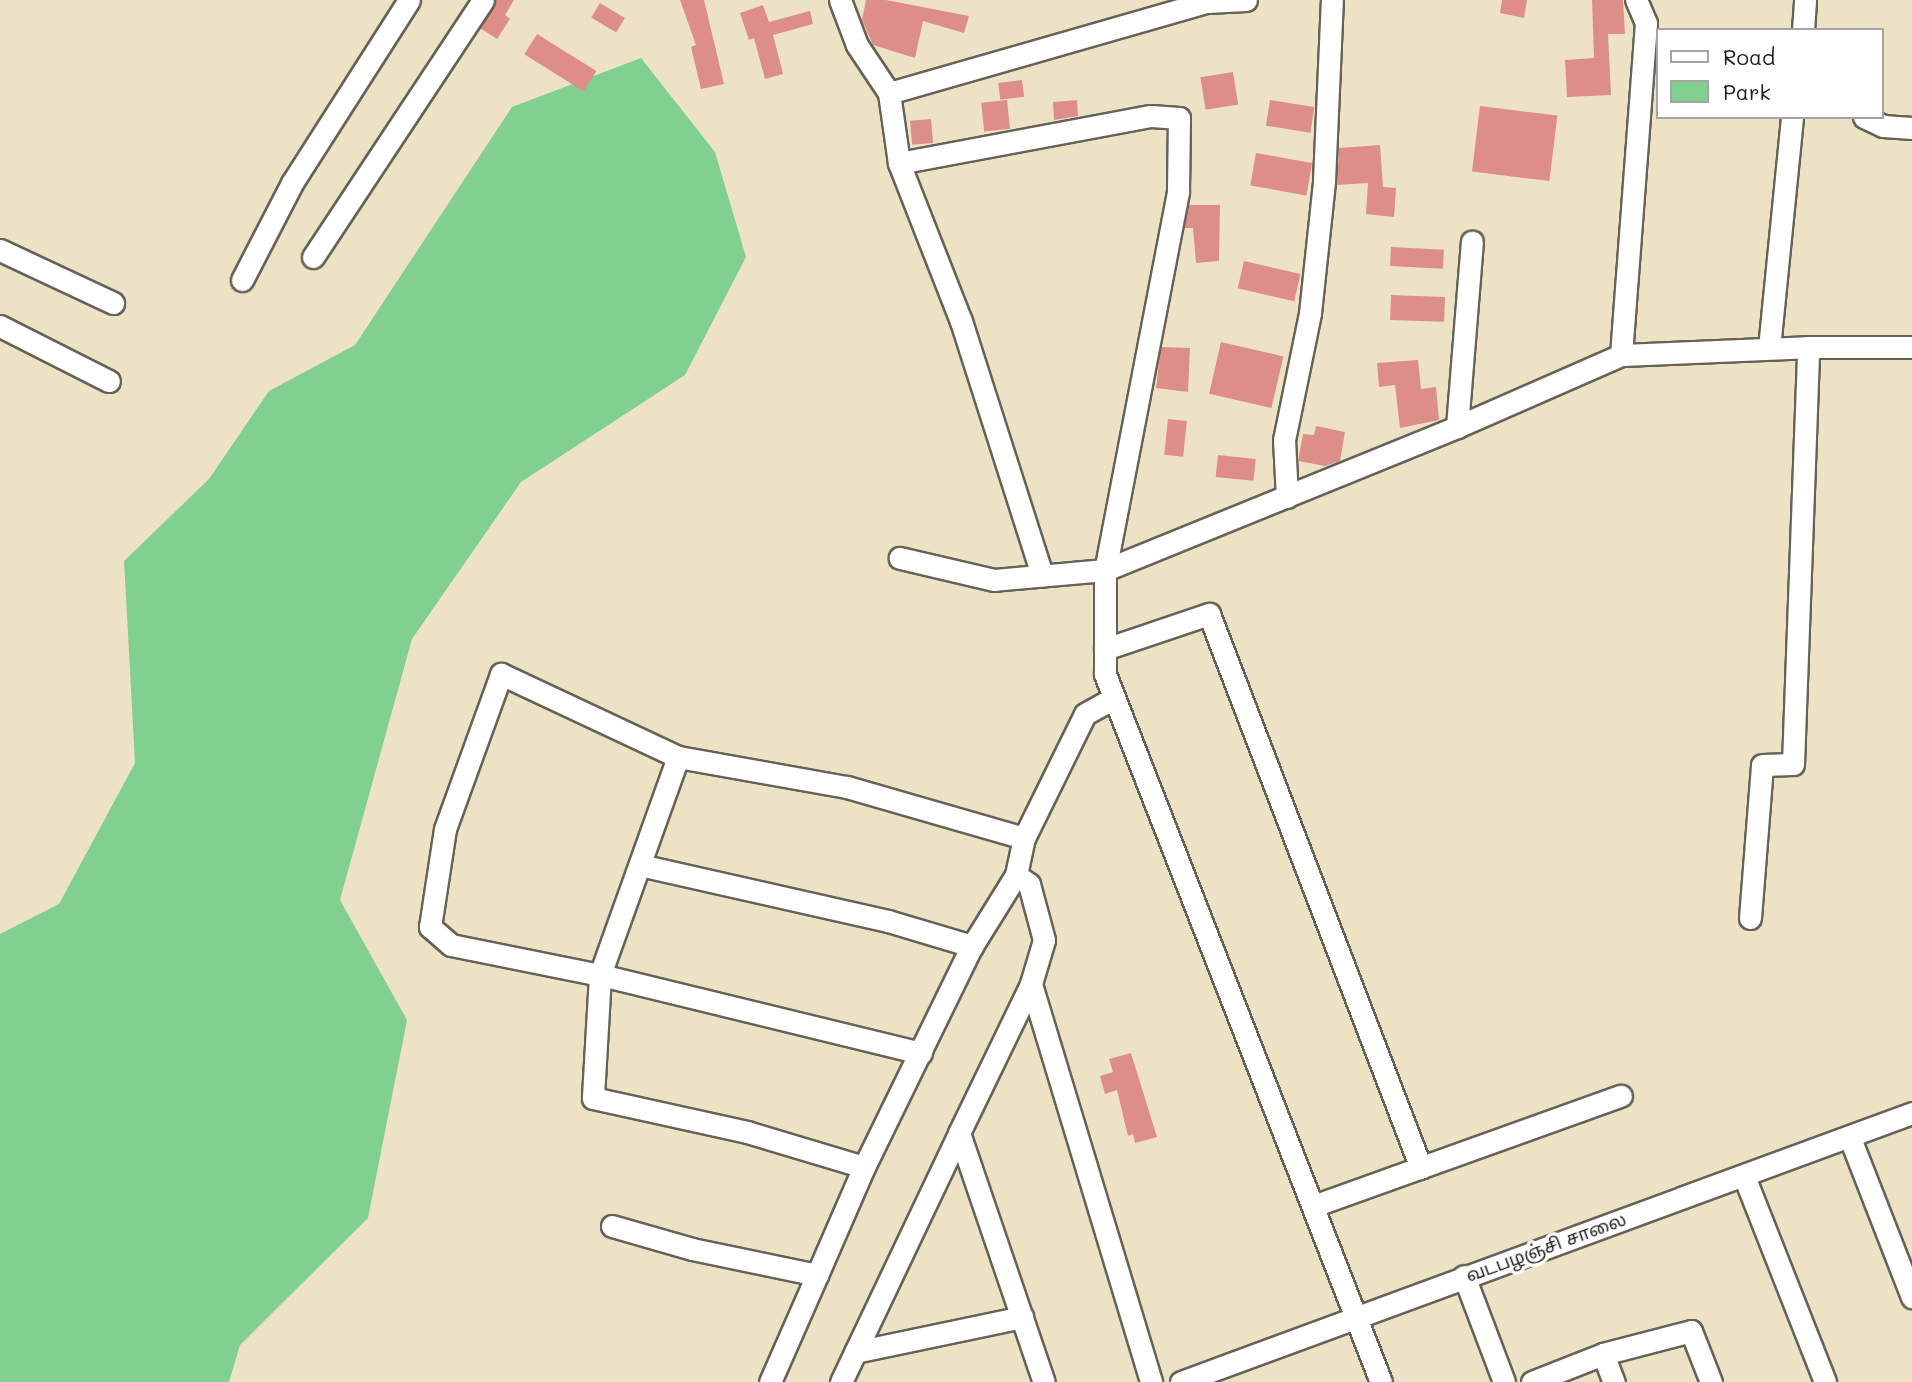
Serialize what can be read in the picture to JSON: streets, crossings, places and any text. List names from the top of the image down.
{
  "streets": {
    "street": ["வடபழஞ்சி சாலை"]
  },
  "legend": ["Road", "Park"]
}
